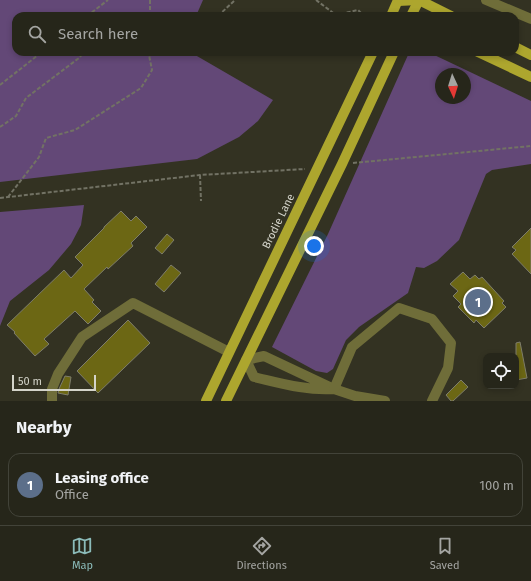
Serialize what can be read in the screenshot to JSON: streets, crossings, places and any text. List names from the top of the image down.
{
  "streets": {
    "main road": ["Brodie Lane"]
  },
  "scale_bar": "50 m",
  "north": "bottom",
  "page": {
    "search": "Search here",
    "pins": "1",
    "scale": "50 m",
    "heading": "Nearby",
    "list": [
      {
        "mark": "1",
        "name": "Leasing office",
        "note": "Office",
        "value": "100 m"
      }
    ],
    "nav": ["Map", "Directions", "Saved"]
  }
}
